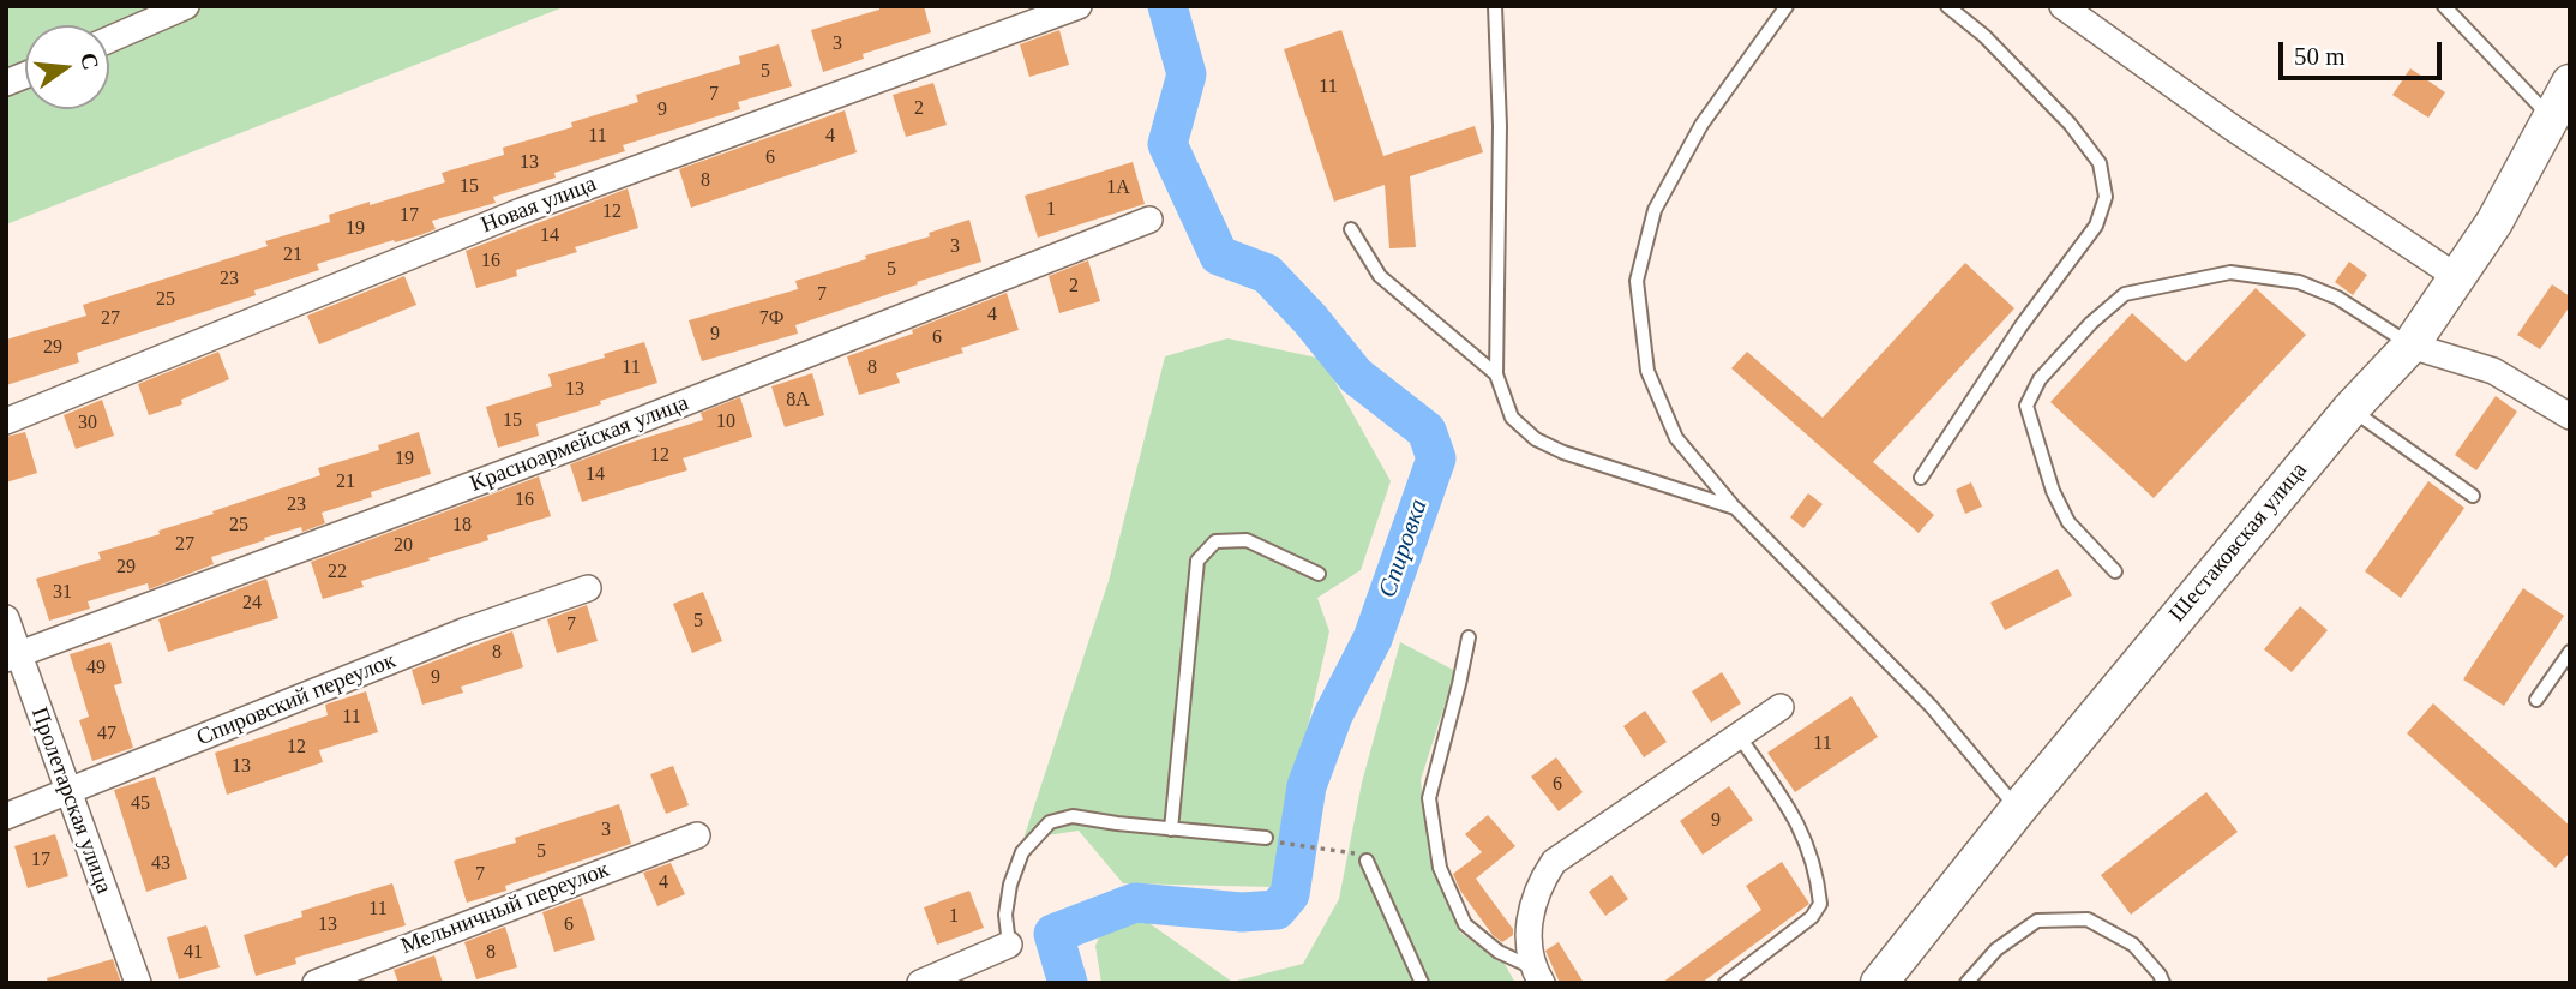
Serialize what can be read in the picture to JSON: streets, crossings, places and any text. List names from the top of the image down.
{
  "streets": {
    "main road": ["Шестаковская улица"],
    "street": [
      "Новая улица",
      "Красноармейская улица",
      "Спировский переулок",
      "Пролетарская улица",
      "Мельничный переулок"
    ]
  },
  "crossings": [
    ["Красноармейская улица", "Пролетарская улица"],
    ["Спировский переулок", "Пролетарская улица"]
  ],
  "water": ["Спировка"],
  "house_numbers": [
    "3",
    "5",
    "11",
    "7",
    "2",
    "9",
    "11",
    "4",
    "6",
    "13",
    "8",
    "15",
    "1А",
    "1",
    "12",
    "17",
    "19",
    "14",
    "3",
    "21",
    "16",
    "5",
    "23",
    "2",
    "7",
    "25",
    "4",
    "27",
    "7Ф",
    "9",
    "6",
    "29",
    "11",
    "8",
    "13",
    "8А",
    "15",
    "10",
    "30",
    "12",
    "19",
    "14",
    "21",
    "16",
    "23",
    "25",
    "18",
    "27",
    "20",
    "29",
    "22",
    "31",
    "24",
    "5",
    "7",
    "8",
    "49",
    "9",
    "11",
    "47",
    "11",
    "12",
    "13",
    "6",
    "45",
    "9",
    "3",
    "5",
    "17",
    "43",
    "7",
    "4",
    "11",
    "1",
    "13",
    "6",
    "41",
    "8"
  ],
  "scale_bar": "50 m",
  "north": "right"
}
